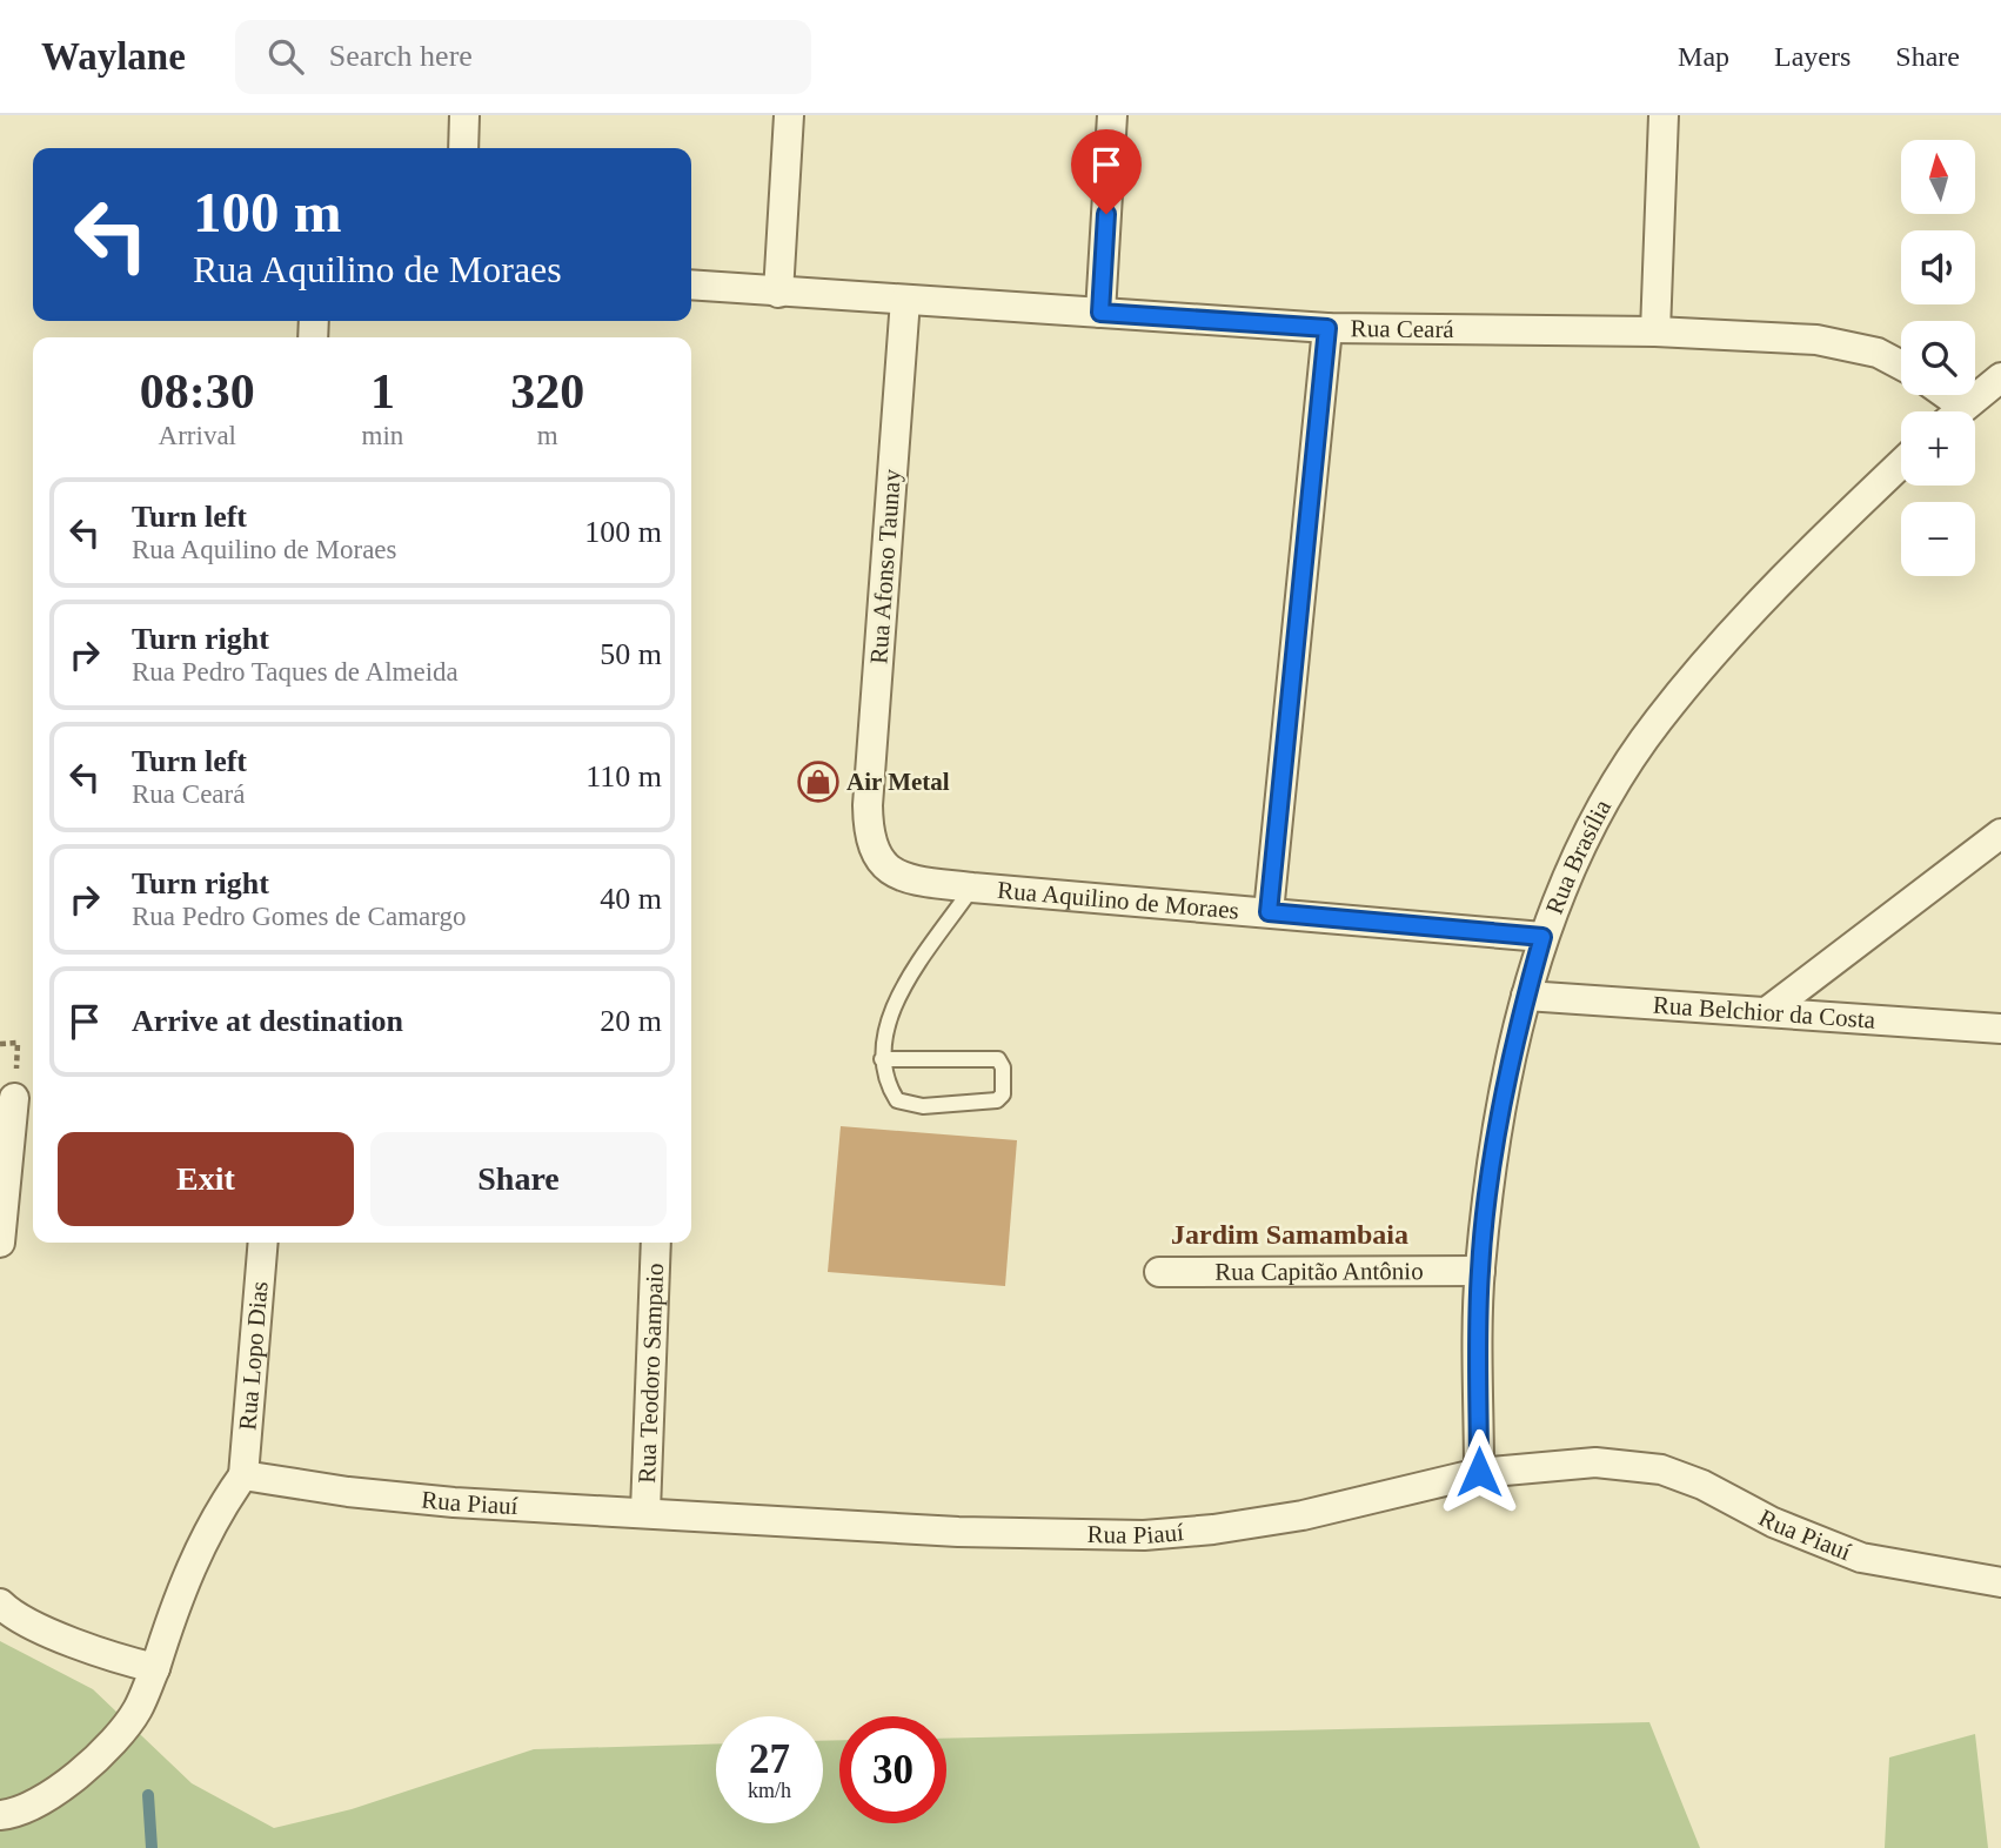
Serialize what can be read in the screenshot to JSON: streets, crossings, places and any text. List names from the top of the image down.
{
  "streets": {
    "street": [
      "Rua Ceará",
      "Rua Afonso Taunay",
      "Rua Brasília",
      "Rua Aquilino de Moraes",
      "Rua Belchior da Costa",
      "Rua Capitão Antônio",
      "Rua Lopo Dias",
      "Rua Teodoro Sampaio",
      "Rua Piauí"
    ]
  },
  "crossings": [
    ["Rua Ceará", "Rua Afonso Taunay"],
    ["Rua Afonso Taunay", "Rua Aquilino de Moraes"],
    ["Rua Brasília", "Rua Aquilino de Moraes"],
    ["Rua Brasília", "Rua Belchior da Costa"],
    ["Rua Brasília", "Rua Capitão Antônio"],
    ["Rua Brasília", "Rua Piauí"],
    ["Rua Lopo Dias", "Rua Piauí"],
    ["Rua Teodoro Sampaio", "Rua Piauí"]
  ],
  "districts": ["Jardim Samambaia"],
  "places": {
    "shop": ["Air Metal"]
  },
  "north": "top",
  "page": {
    "header": "Waylane",
    "search": "Search here",
    "nav": ["Map", "Layers", "Share"],
    "map_buttons": ["+", "−"],
    "turn": ["100 m", "Rua Aquilino de Moraes"],
    "eta": [
      "08:30",
      "Arrival",
      "1",
      "min",
      "320",
      "m"
    ],
    "list": [
      {
        "name": "Turn left",
        "note": "Rua Aquilino de Moraes",
        "value": "100 m"
      },
      {
        "name": "Turn right",
        "note": "Rua Pedro Taques de Almeida",
        "value": "50 m"
      },
      {
        "name": "Turn left",
        "note": "Rua Ceará",
        "value": "110 m"
      },
      {
        "name": "Turn right",
        "note": "Rua Pedro Gomes de Camargo",
        "value": "40 m"
      },
      {
        "name": "Arrive at destination",
        "value": "20 m"
      }
    ],
    "buttons": ["Exit", "Share"],
    "speed": "27 km/h",
    "limit": "30"
  }
}
